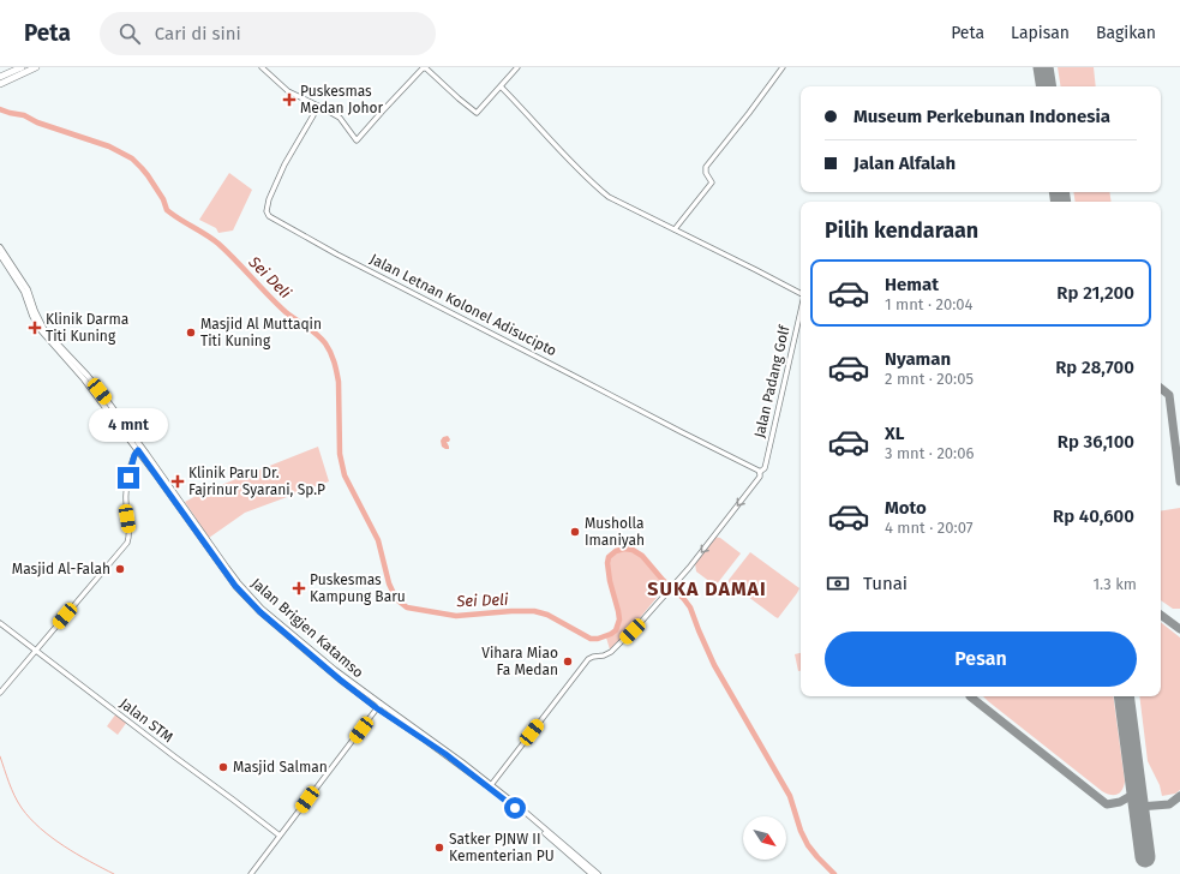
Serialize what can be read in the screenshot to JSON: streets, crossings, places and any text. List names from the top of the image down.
{
  "streets": {
    "main road": ["Jalan Brigjen Katamso"],
    "street": ["Jalan Letnan Kolonel Adisucipto", "Jalan Padang Golf", "Jalan STM"]
  },
  "crossings": [
    ["Jalan Letnan Kolonel Adisucipto", "Jalan Padang Golf"],
    ["Jalan Padang Golf", "Jalan Brigjen Katamso"]
  ],
  "one_way": ["Jalan Padang Golf"],
  "districts": ["SUKA DAMAI"],
  "water": ["Sei Deli"],
  "places": {
    "health": [
      "Puskesmas Medan Johor",
      "Klinik Darma Titi Kuning",
      "Klinik Paru Dr. Fajrinur Syarani, Sp.P",
      "Puskesmas Kampung Baru"
    ],
    "other": [
      "Masjid Al Muttaqin Titi Kuning",
      "Musholla Imaniyah",
      "Masjid Al-Falah",
      "Vihara Miao Fa Medan",
      "Masjid Salman",
      "Satker PJNW II Kementerian PU"
    ]
  },
  "north": "bottom right",
  "page": {
    "header": "Peta",
    "search": "Cari di sini",
    "nav": ["Peta", "Lapisan", "Bagikan"],
    "banner": ["Museum Perkebunan Indonesia", "Jalan Alfalah"],
    "heading": "Pilih kendaraan",
    "list": [
      {
        "name": "Hemat",
        "note": "1 mnt · 20:04",
        "value": "Rp 21,200"
      },
      {
        "name": "Nyaman",
        "note": "2 mnt · 20:05",
        "value": "Rp 28,700"
      },
      {
        "name": "XL",
        "note": "3 mnt · 20:06",
        "value": "Rp 36,100"
      },
      {
        "name": "Moto",
        "note": "4 mnt · 20:07",
        "value": "Rp 40,600"
      }
    ],
    "bubble": "4 mnt",
    "pay": ["Tunai", "1.3 km"],
    "buttons": "Pesan"
  }
}
